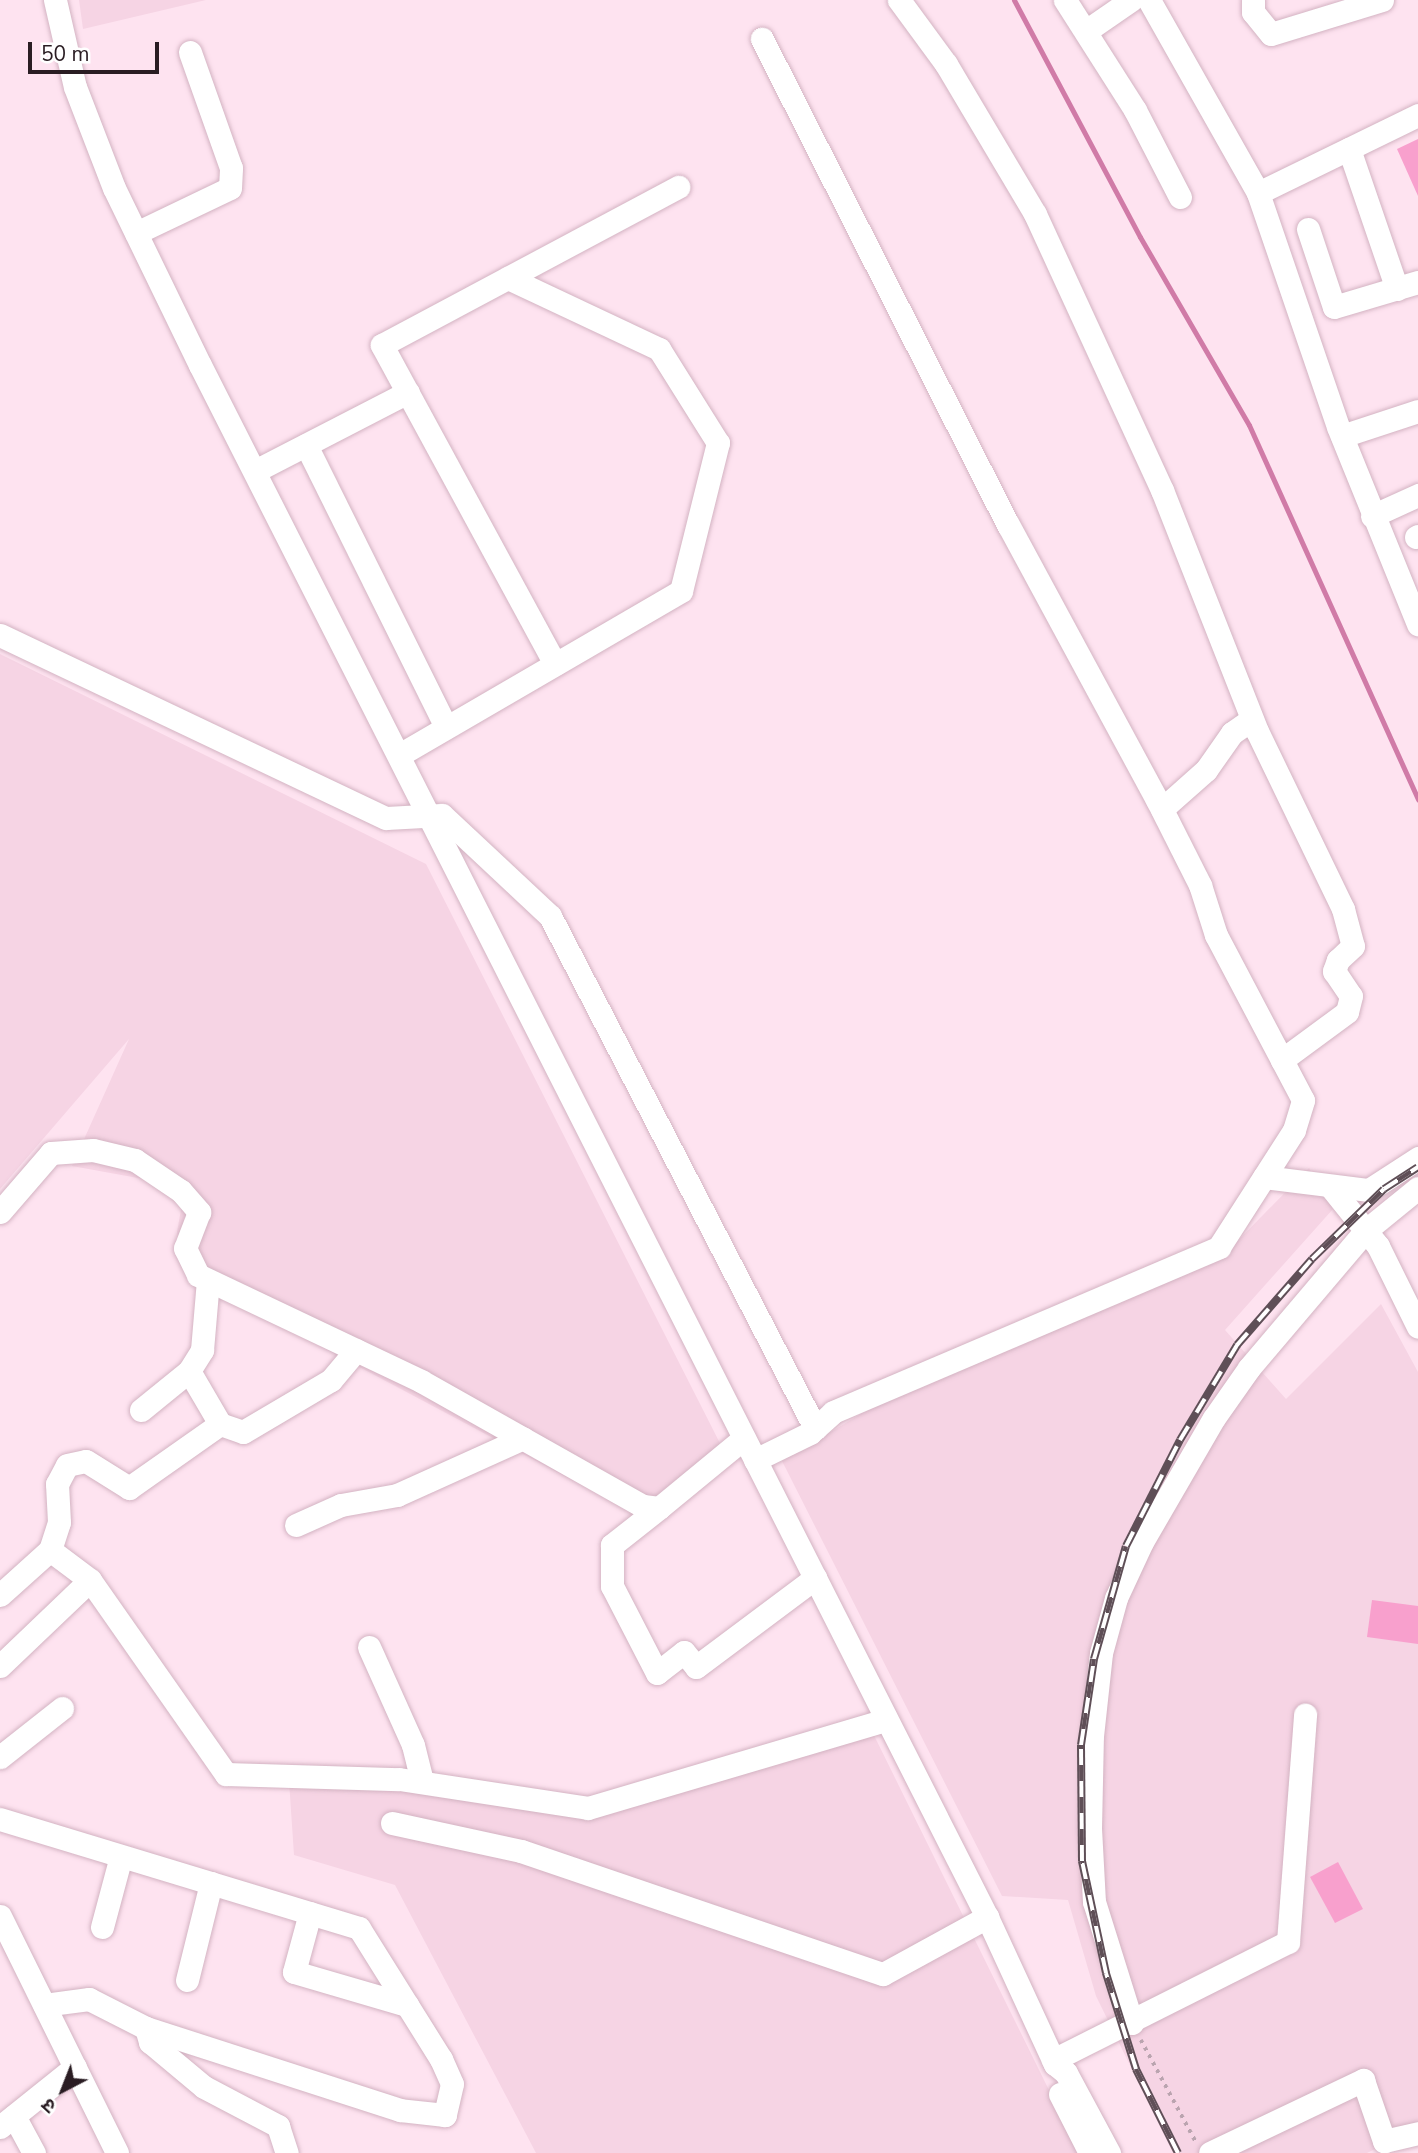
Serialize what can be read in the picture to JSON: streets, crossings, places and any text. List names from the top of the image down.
{
  "scale_bar": "50 m",
  "north": "bottom left"
}
